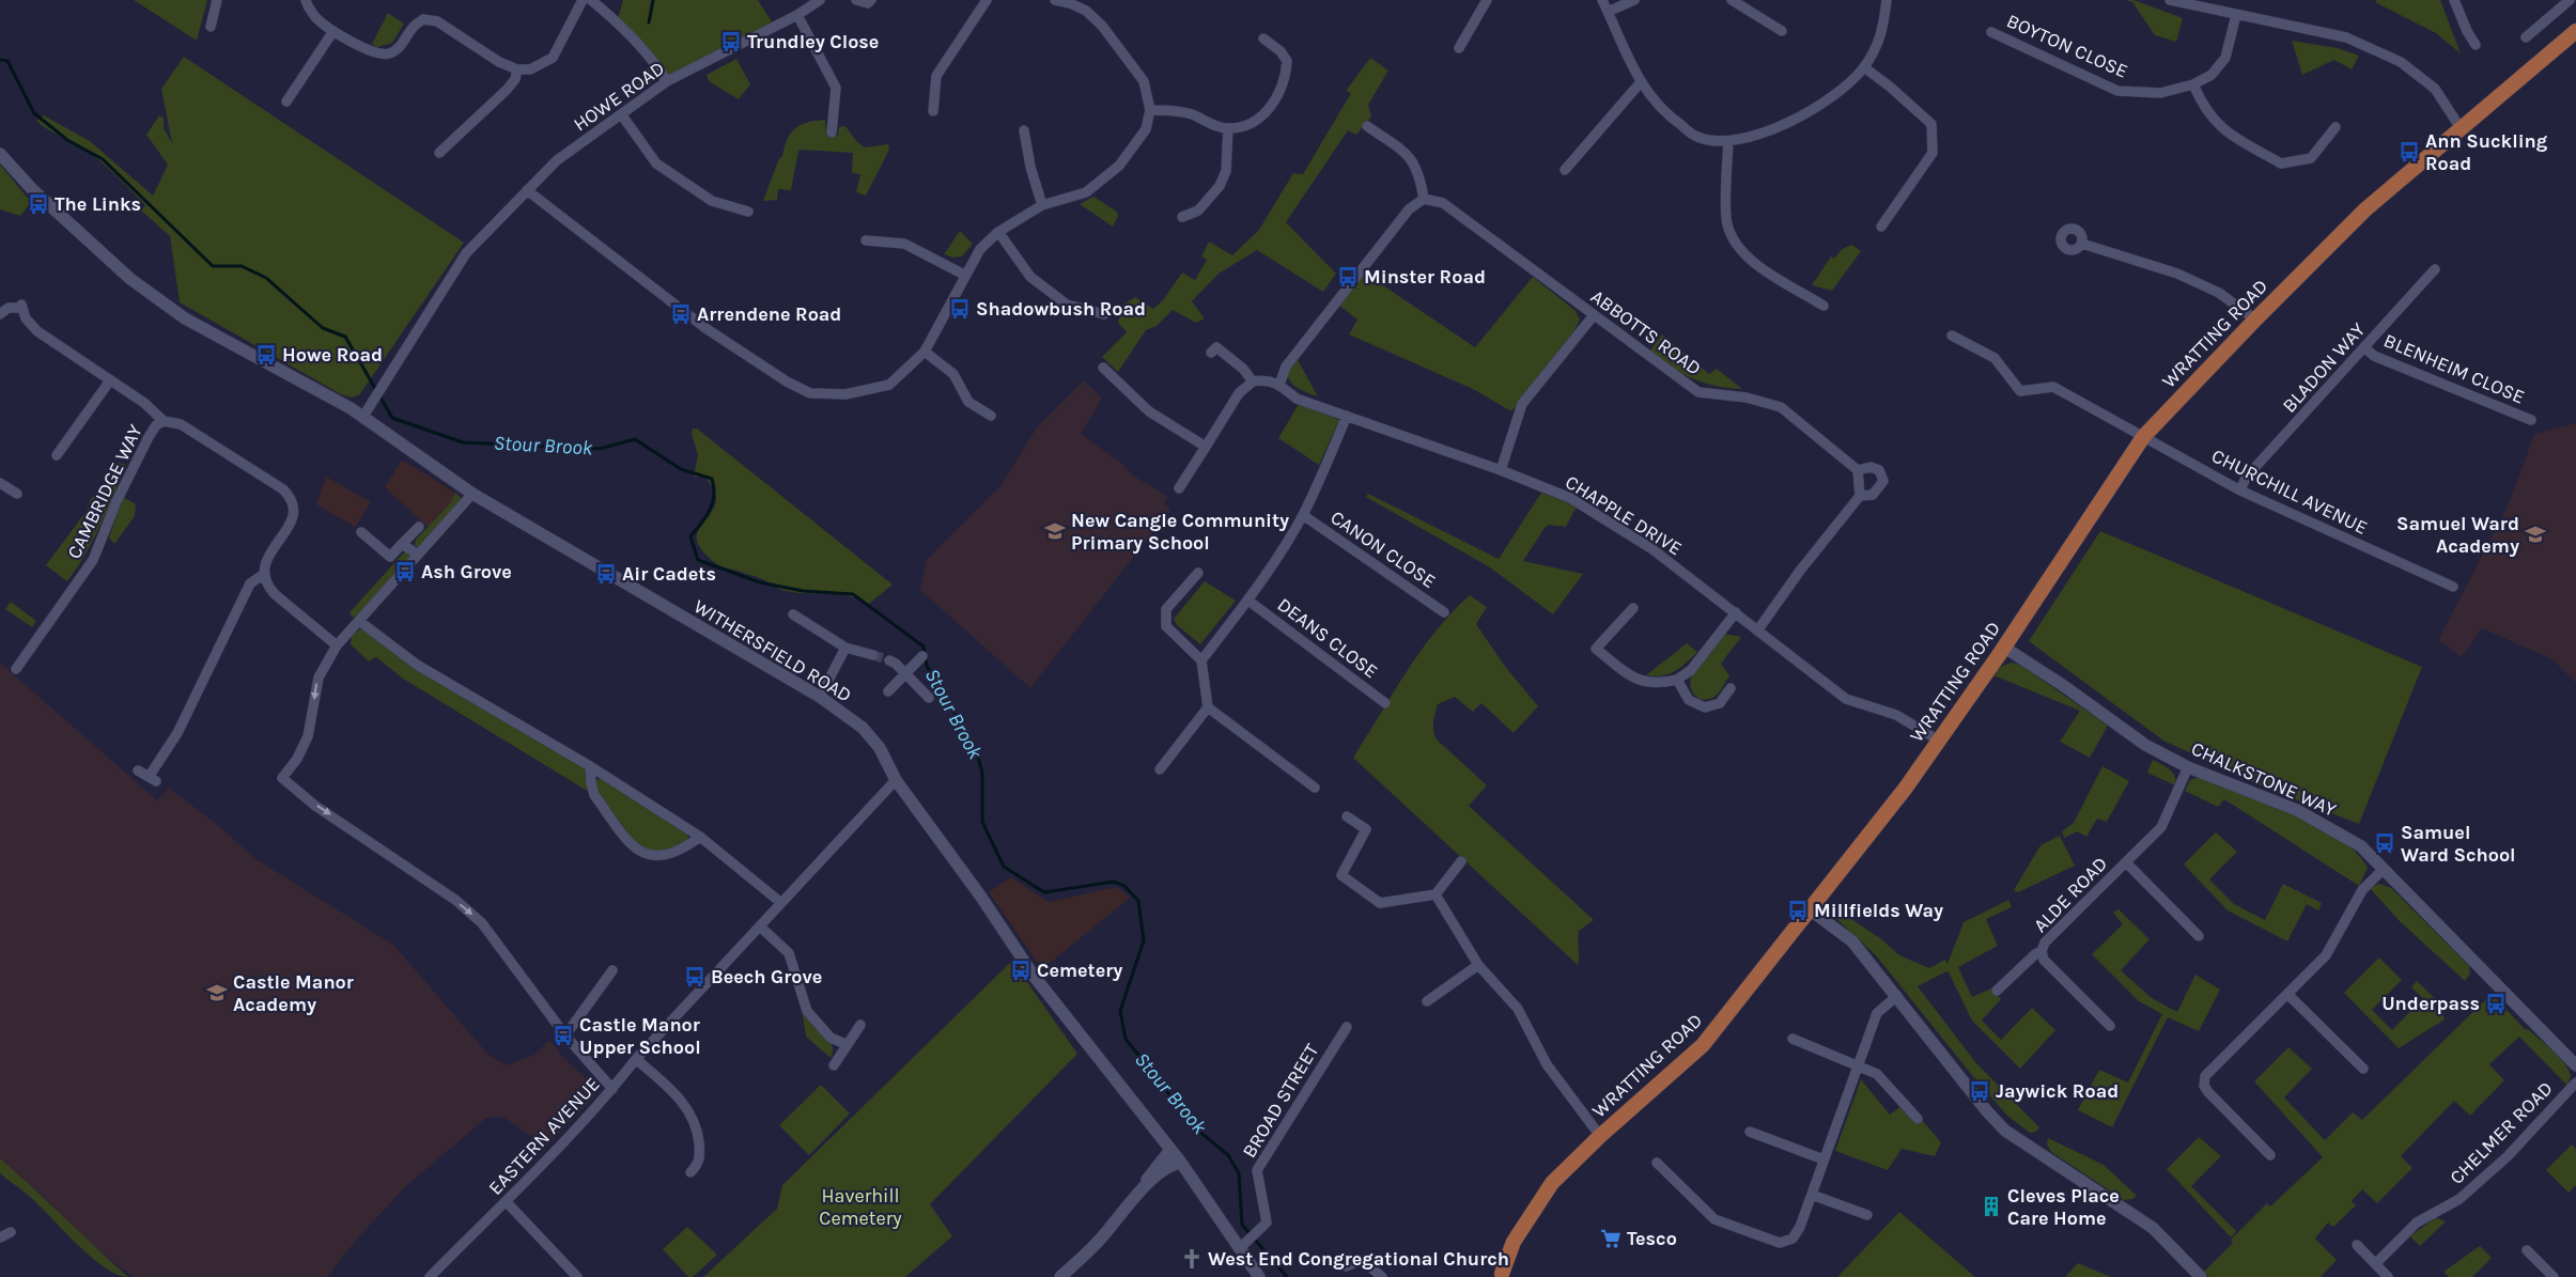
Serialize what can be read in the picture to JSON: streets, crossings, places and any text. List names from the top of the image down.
{
  "streets": {
    "main road": ["WRATTING ROAD"],
    "street": [
      "BOYTON CLOSE",
      "HOWE ROAD",
      "ABBOTTS ROAD",
      "BLADON WAY",
      "BLENHEIM CLOSE",
      "CAMBRIDGE WAY",
      "CHURCHILL AVENUE",
      "CHAPPLE DRIVE",
      "CANON CLOSE",
      "DEANS CLOSE",
      "WITHERSFIELD ROAD",
      "CHALKSTONE WAY",
      "ALDE ROAD",
      "BROAD STREET",
      "CHELMER ROAD",
      "EASTERN AVENUE"
    ]
  },
  "crossings": [
    ["HOWE ROAD", "WITHERSFIELD ROAD"],
    ["WRATTING ROAD", "CHURCHILL AVENUE"],
    ["WRATTING ROAD", "CHAPPLE DRIVE"],
    ["WRATTING ROAD", "CHALKSTONE WAY"],
    ["BLADON WAY", "BLENHEIM CLOSE"],
    ["BLADON WAY", "CHURCHILL AVENUE"],
    ["WITHERSFIELD ROAD", "BROAD STREET"],
    ["WITHERSFIELD ROAD", "EASTERN AVENUE"],
    ["CHALKSTONE WAY", "ALDE ROAD"]
  ],
  "water": ["Stour Brook"],
  "parks": ["Haverhill Cemetery"],
  "places": {
    "bus stop": [
      "Trundley Close",
      "Ann Suckling Road",
      "The Links",
      "Minster Road",
      "Shadowbush Road",
      "Arrendene Road",
      "Howe Road",
      "Ash Grove",
      "Air Cadets",
      "Samuel Ward School",
      "Millfields Way",
      "Cemetery",
      "Beech Grove",
      "Underpass",
      "Castle Manor Upper School",
      "Jaywick Road"
    ],
    "school or university": ["New Cangle Community Primary School", "Samuel Ward Academy", "Castle Manor Academy"],
    "building": ["Cleves Place Care Home"],
    "supermarket": ["Tesco"],
    "church": ["West End Congregational Church"]
  }
}
